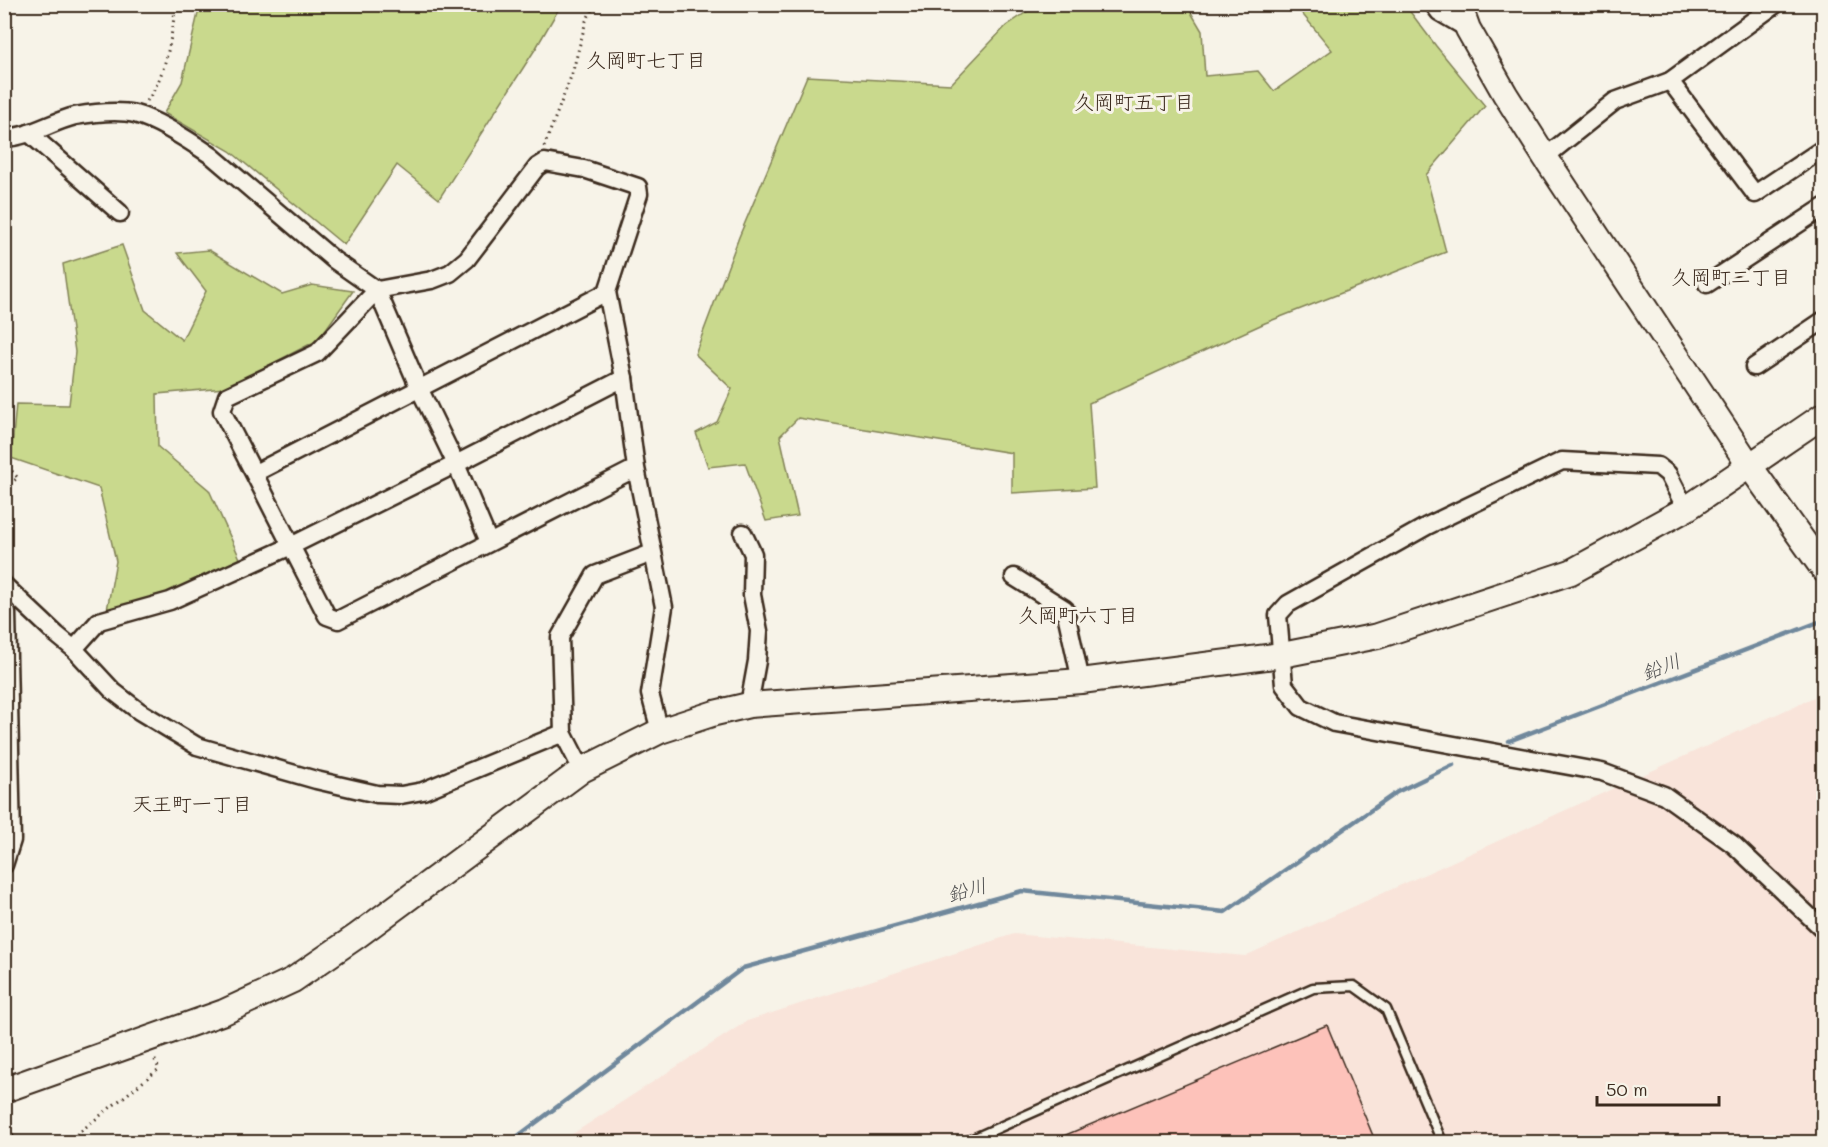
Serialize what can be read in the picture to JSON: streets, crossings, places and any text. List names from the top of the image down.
{
  "districts": [
    "久岡町七丁目",
    "久岡町五丁目",
    "久岡町二丁目",
    "久岡町六丁目",
    "天王町一丁目"
  ],
  "water": ["鉛川"],
  "scale_bar": "50 m"
}
